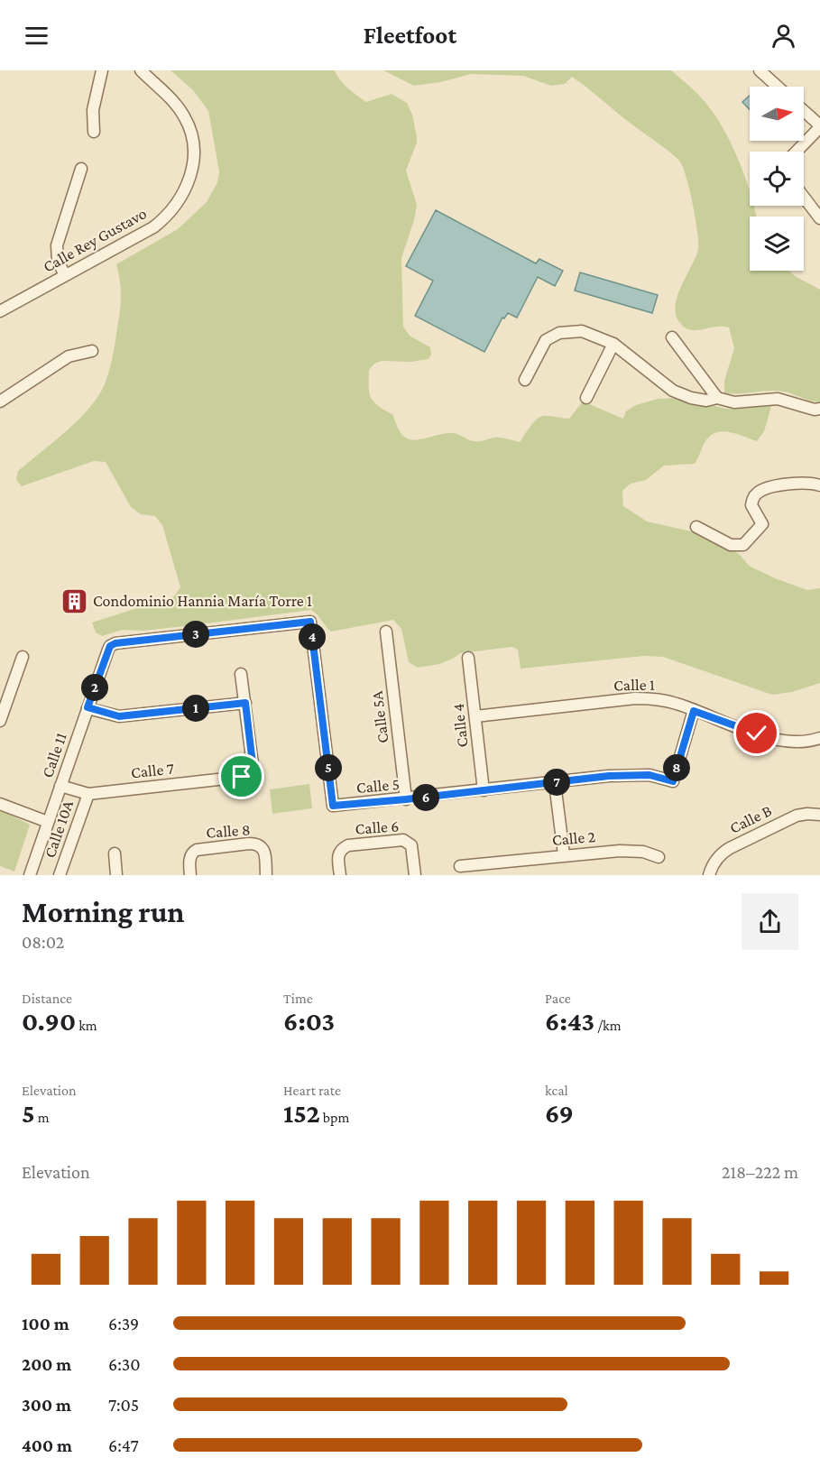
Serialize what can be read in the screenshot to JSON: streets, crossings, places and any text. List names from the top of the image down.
{
  "streets": {
    "street": [
      "Calle Rey Gustavo",
      "Calle 1",
      "Calle 5A",
      "Calle 4",
      "Calle 11",
      "Calle 7",
      "Calle 5",
      "Calle B",
      "Calle 6",
      "Calle 10A",
      "Calle 8",
      "Calle 2"
    ]
  },
  "crossings": [
    ["Calle 1", "Calle 4"],
    ["Calle 1", "Calle 5"],
    ["Calle 5A", "Calle 5"],
    ["Calle 4", "Calle 5"],
    ["Calle 11", "Calle 7"],
    ["Calle 11", "Calle 5"],
    ["Calle 7", "Calle 10A"]
  ],
  "places": {
    "building": ["Condominio Hannia María Torre 1"]
  },
  "north": "right",
  "page": {
    "header": "Fleetfoot",
    "pins": [
      "3",
      "4",
      "2",
      "1",
      "5",
      "8",
      "7",
      "6"
    ],
    "heading": ["Morning run", "08:02"],
    "stats": [
      ["Distance", "0.90 km"],
      ["Time", "6:03"],
      ["Pace", "6:43 /km"],
      ["Elevation", "5 m"],
      ["Heart rate", "152 bpm"],
      ["kcal", "69"]
    ],
    "chart": ["Elevation", "218–222 m"],
    "list": [
      {
        "name": "100 m",
        "note": "6:39"
      },
      {
        "name": "200 m",
        "note": "6:30"
      },
      {
        "name": "300 m",
        "note": "7:05"
      },
      {
        "name": "400 m",
        "note": "6:47"
      }
    ]
  }
}
